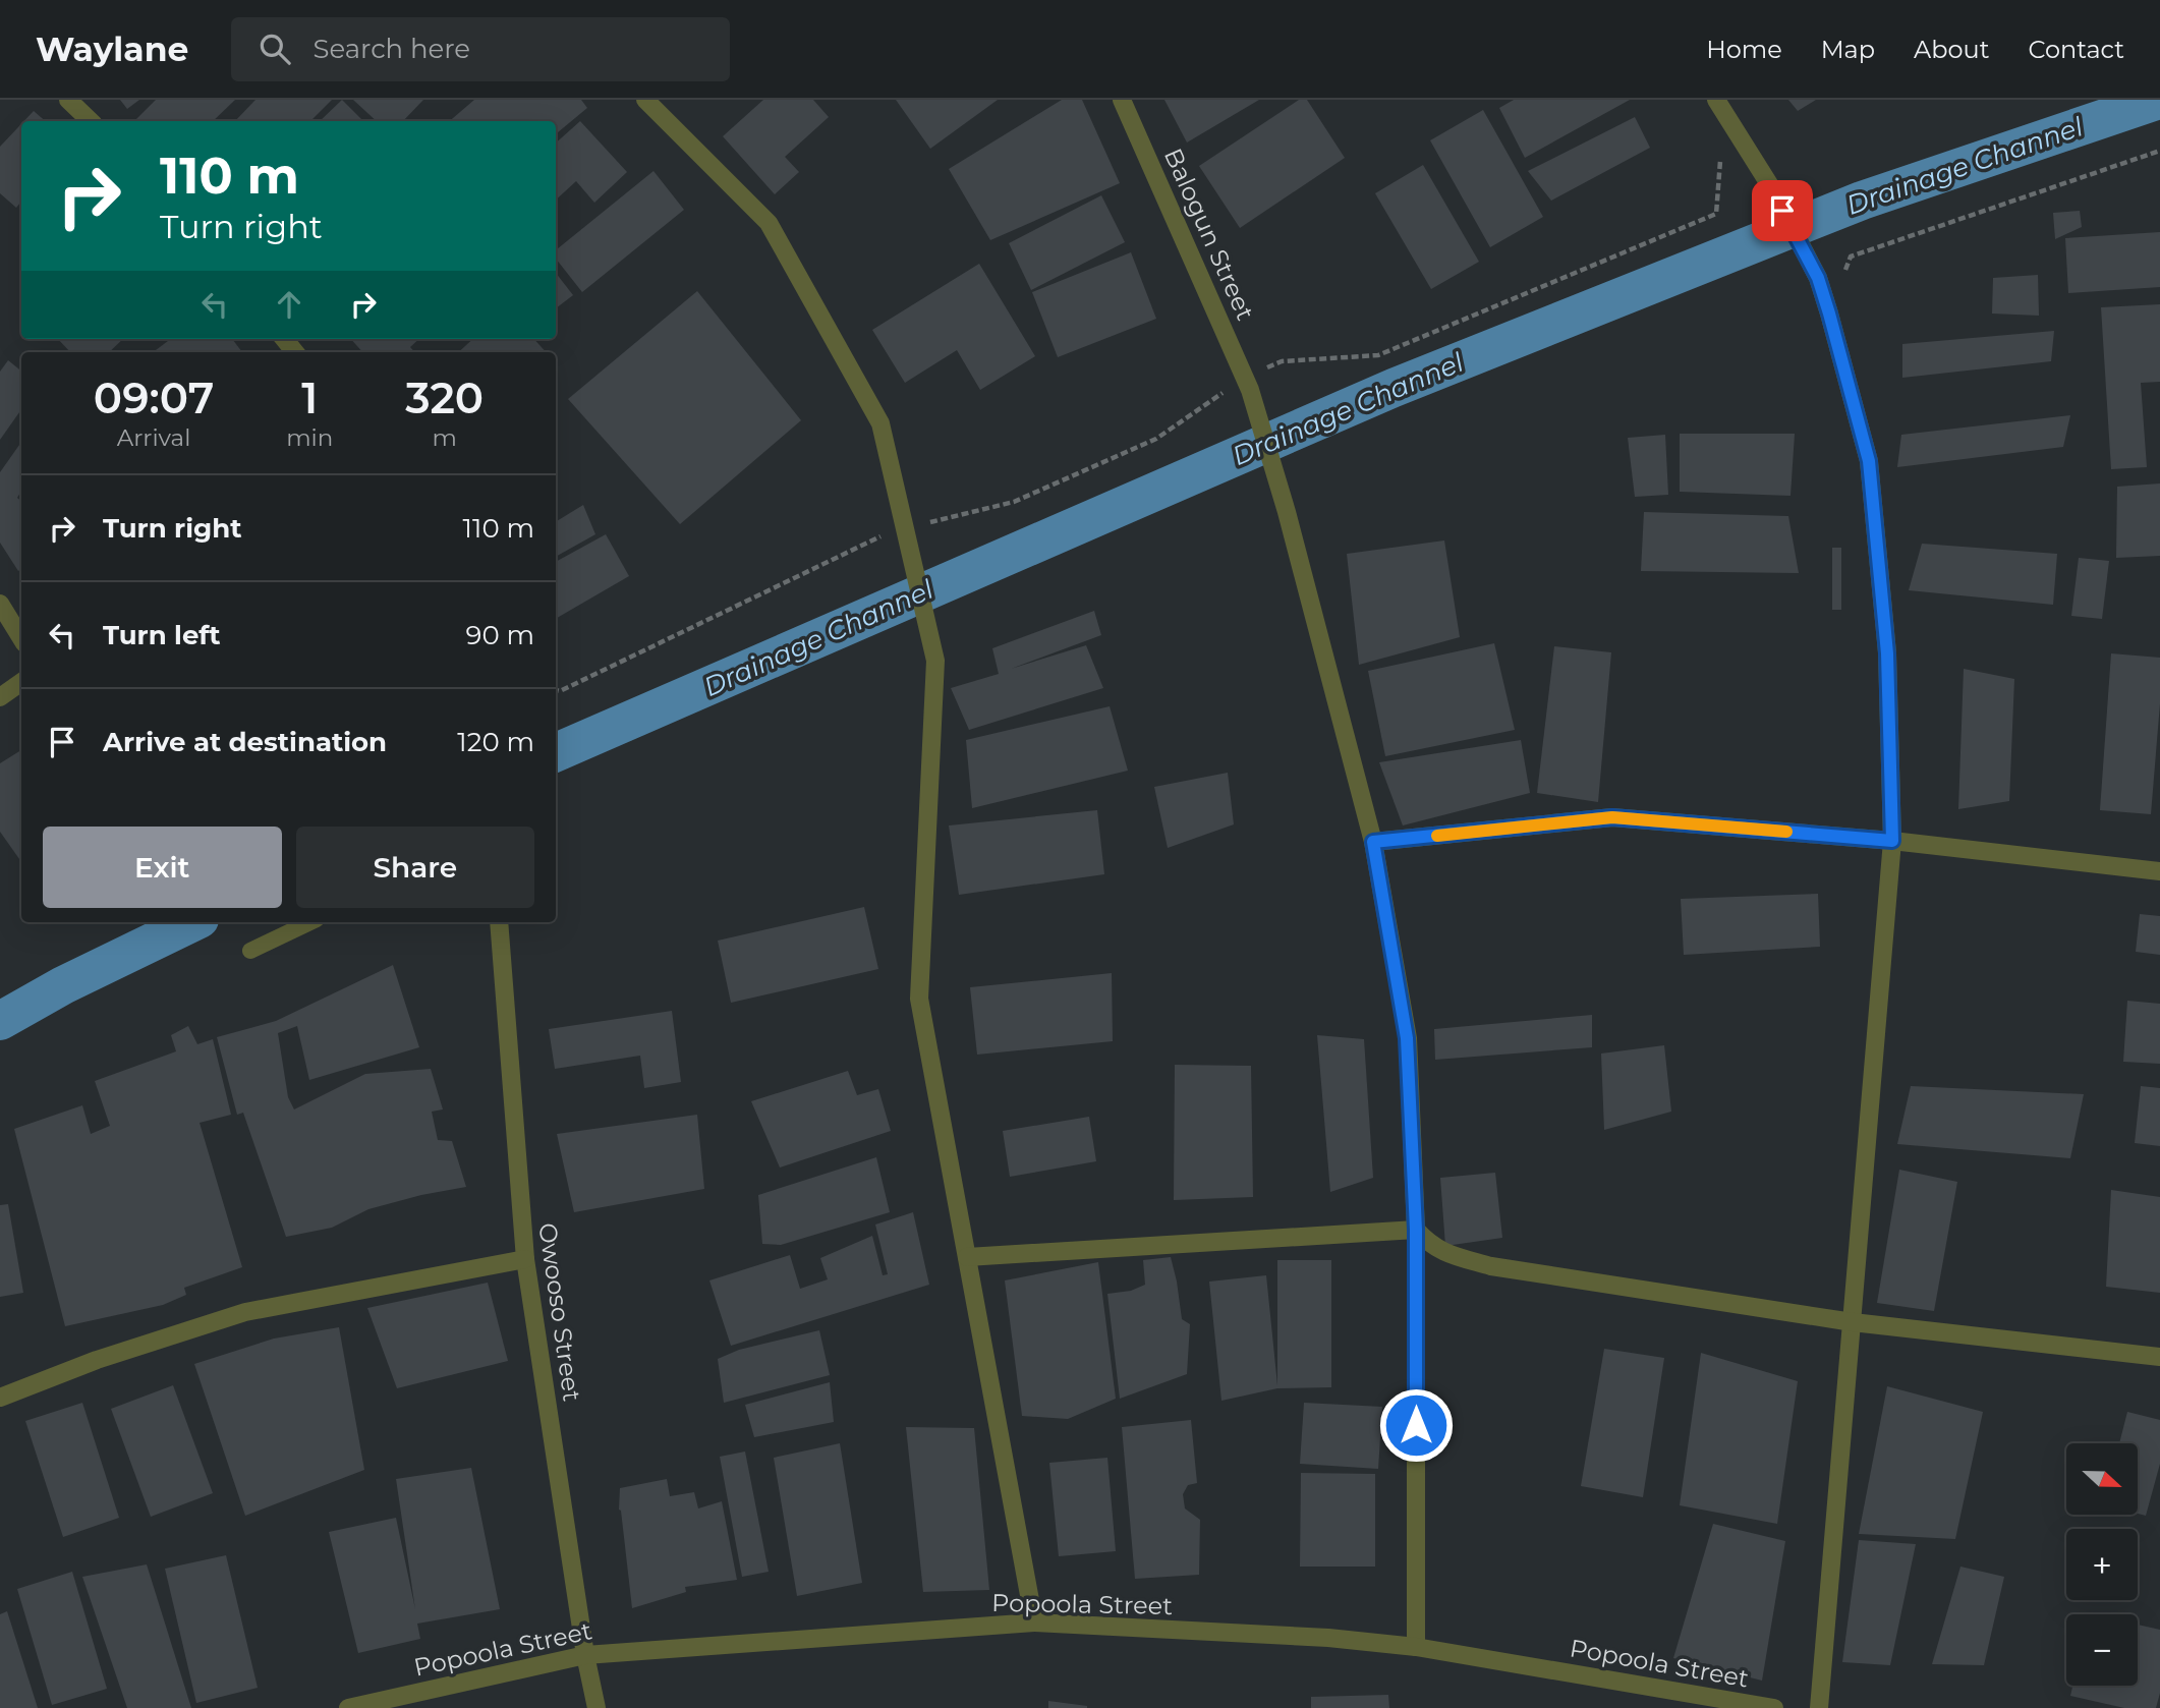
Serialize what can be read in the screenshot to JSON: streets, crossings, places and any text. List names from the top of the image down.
{
  "streets": {
    "street": ["Balogun Street", "Owooso Street", "Popoola Street"]
  },
  "crossings": [
    ["Balogun Street", "Popoola Street"],
    ["Owooso Street", "Popoola Street"]
  ],
  "water": ["Drainage Channel"],
  "north": "right",
  "page": {
    "header": "Waylane",
    "search": "Search here",
    "nav": [
      "Home",
      "Map",
      "About",
      "Contact"
    ],
    "turn": ["110 m", "Turn right"],
    "eta": [
      "09:07",
      "Arrival",
      "1",
      "min",
      "320",
      "m"
    ],
    "list": [
      {
        "name": "Turn right",
        "value": "110 m"
      },
      {
        "name": "Turn left",
        "value": "90 m"
      },
      {
        "name": "Arrive at destination",
        "value": "120 m"
      }
    ],
    "buttons": ["Exit", "Share"],
    "map_buttons": ["+", "−"]
  }
}
